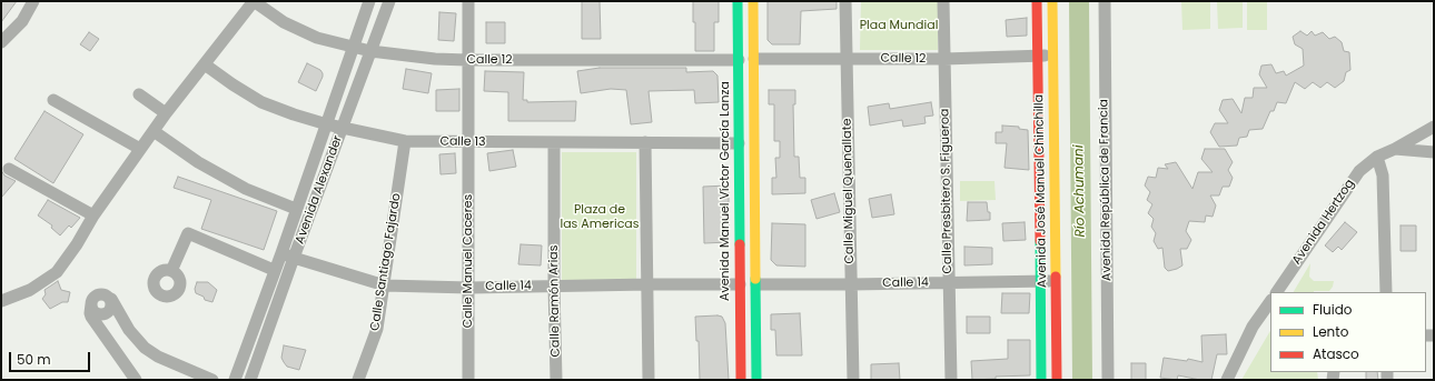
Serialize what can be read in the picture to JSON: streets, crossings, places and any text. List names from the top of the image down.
{
  "streets": {
    "main road": ["Avenida Manuel Víctor García Lanza", "Avenida José Manuel Chinchilla"],
    "street": [
      "Calle 12",
      "Calle 13",
      "Avenida Alexander",
      "Avenida República de Francia",
      "Calle Miguel Quenallate",
      "Calle Presbitero S. Figueroa",
      "Avenida Hertzog",
      "Calle Manuel Caceres",
      "Calle Santiago Fajardo",
      "Calle 14",
      "Calle Ramón Arias"
    ]
  },
  "crossings": [
    ["Calle 12", "Avenida Alexander"],
    ["Calle 12", "Avenida Manuel Víctor García Lanza"],
    ["Calle 12", "Calle Miguel Quenallate"],
    ["Calle 12", "Calle Presbitero S. Figueroa"],
    ["Calle 12", "Avenida José Manuel Chinchilla"],
    ["Calle 12", "Calle Manuel Caceres"],
    ["Calle 13", "Avenida Alexander"],
    ["Calle 13", "Avenida Manuel Víctor García Lanza"],
    ["Calle 13", "Calle Manuel Caceres"],
    ["Calle 13", "Calle Santiago Fajardo"],
    ["Calle 13", "Calle Ramón Arias"],
    ["Avenida Alexander", "Calle 14"],
    ["Avenida Manuel Víctor García Lanza", "Calle 14"],
    ["Calle Miguel Quenallate", "Calle 14"],
    ["Calle Presbitero S. Figueroa", "Calle 14"],
    ["Avenida José Manuel Chinchilla", "Calle 14"],
    ["Calle Manuel Caceres", "Calle 14"],
    ["Calle Santiago Fajardo", "Calle 14"],
    ["Calle 14", "Calle Ramón Arias"]
  ],
  "water": ["Río Achumani"],
  "parks": ["Plaa Mundial", "Plaza de las Americas"],
  "legend": ["Fluido", "Lento", "Atasco"],
  "scale_bar": "50 m"
}
